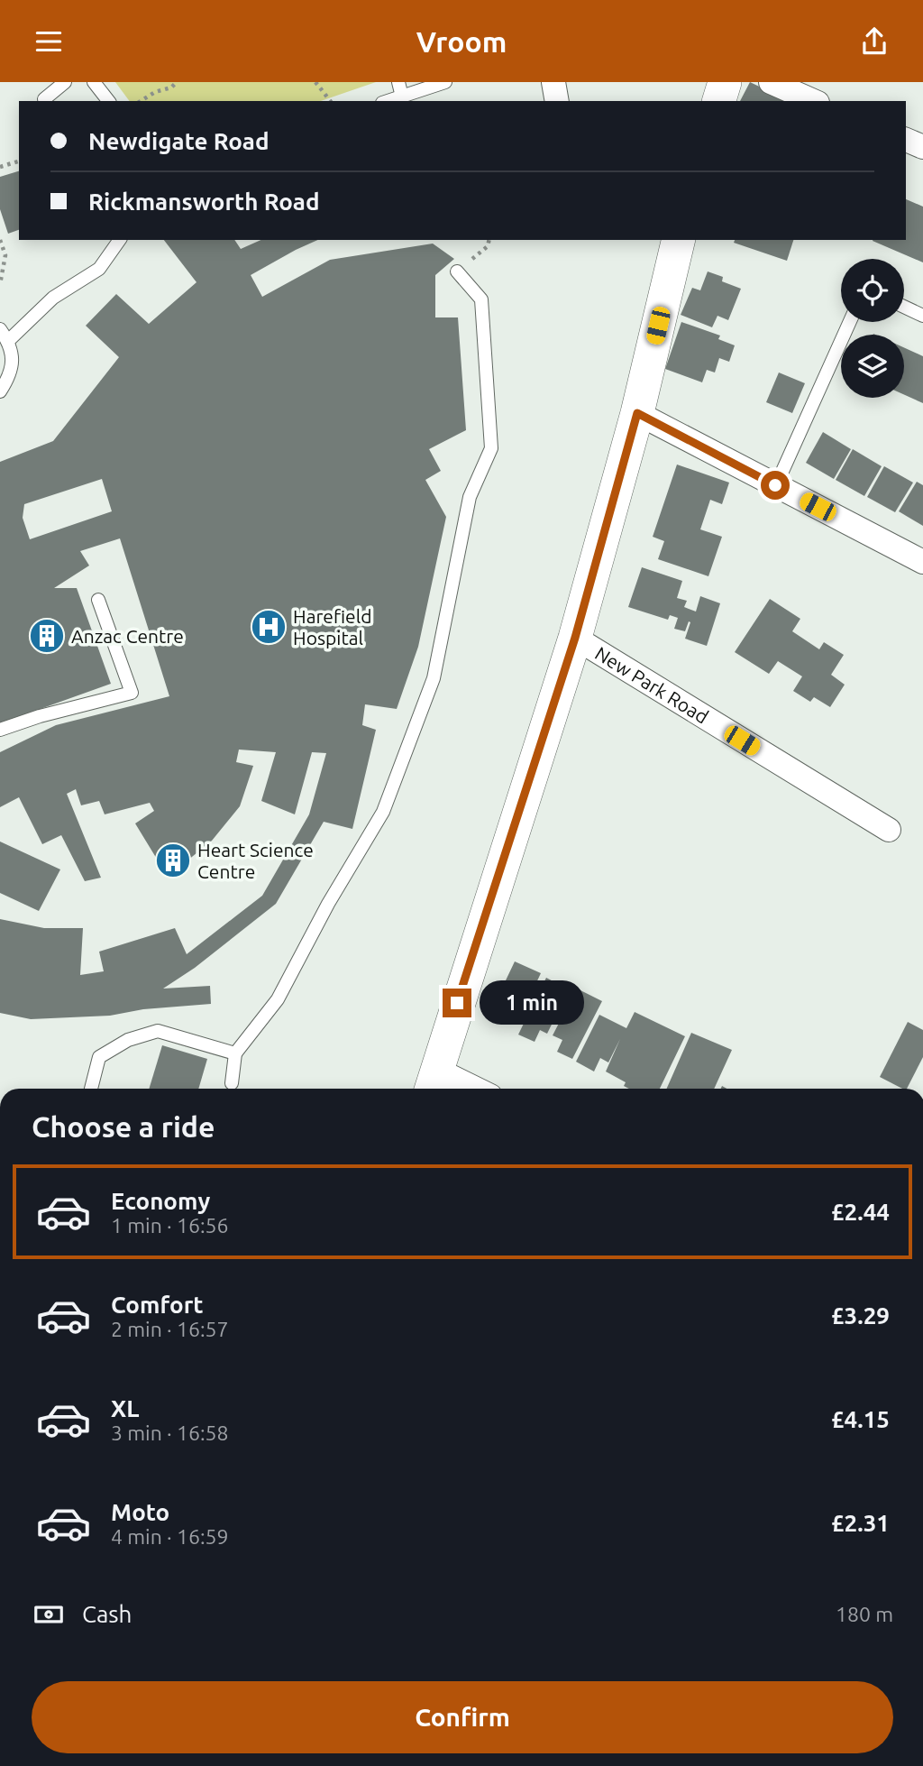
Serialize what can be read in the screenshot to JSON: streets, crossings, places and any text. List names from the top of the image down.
{
  "streets": {
    "street": ["New Park Road"]
  },
  "places": {
    "hospital": ["Harefield Hospital"],
    "building": ["Anzac Centre", "Heart Science Centre"]
  },
  "page": {
    "header": "Vroom",
    "banner": ["Newdigate Road", "Rickmansworth Road"],
    "bubble": "1 min",
    "heading": "Choose a ride",
    "list": [
      {
        "name": "Economy",
        "note": "1 min · 16:56",
        "value": "£2.44"
      },
      {
        "name": "Comfort",
        "note": "2 min · 16:57",
        "value": "£3.29"
      },
      {
        "name": "XL",
        "note": "3 min · 16:58",
        "value": "£4.15"
      },
      {
        "name": "Moto",
        "note": "4 min · 16:59",
        "value": "£2.31"
      }
    ],
    "pay": ["Cash", "180 m"],
    "buttons": "Confirm"
  }
}
